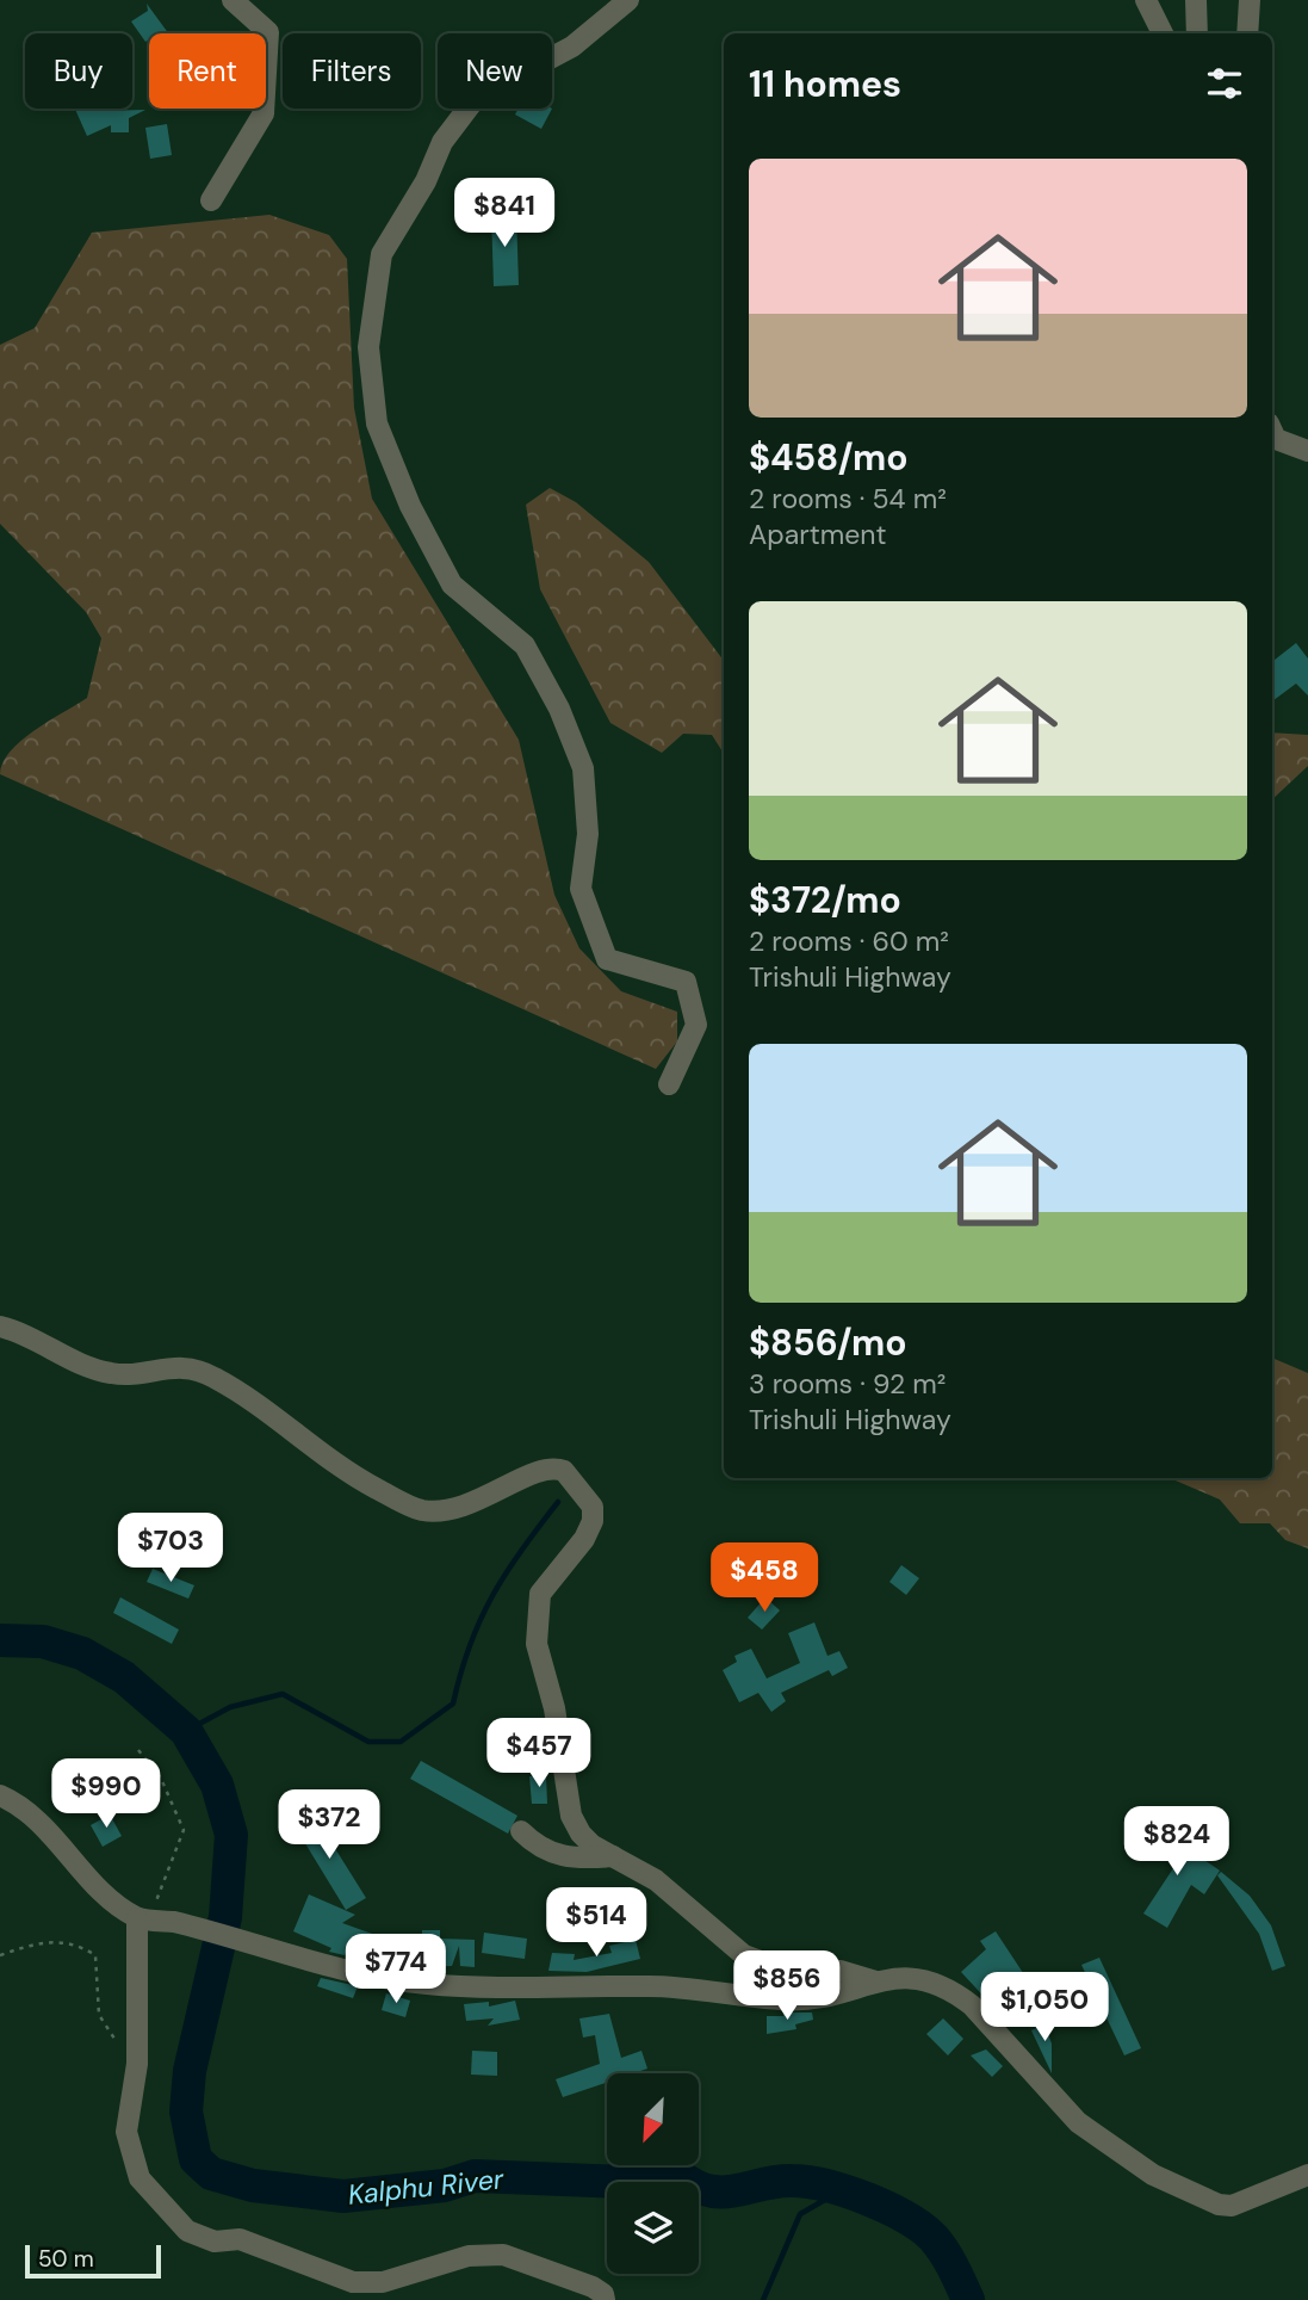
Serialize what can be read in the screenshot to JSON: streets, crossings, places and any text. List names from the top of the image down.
{
  "water": ["Kalphu River"],
  "scale_bar": "50 m",
  "north": "bottom left",
  "page": {
    "chip": [
      "Buy",
      "Rent",
      "Filters",
      "New"
    ],
    "heading": "11 homes",
    "list": [
      {
        "name": "$458/mo",
        "note": "2 rooms · 54 m² · Apartment"
      },
      {
        "name": "$372/mo",
        "note": "2 rooms · 60 m² · Trishuli Highway"
      },
      {
        "name": "$856/mo",
        "note": "3 rooms · 92 m² · Trishuli Highway"
      }
    ],
    "price": [
      "$841",
      "$703",
      "$458",
      "$457",
      "$990",
      "$372",
      "$824",
      "$514",
      "$774",
      "$856",
      "$1,050"
    ],
    "scale": "50 m"
  }
}
